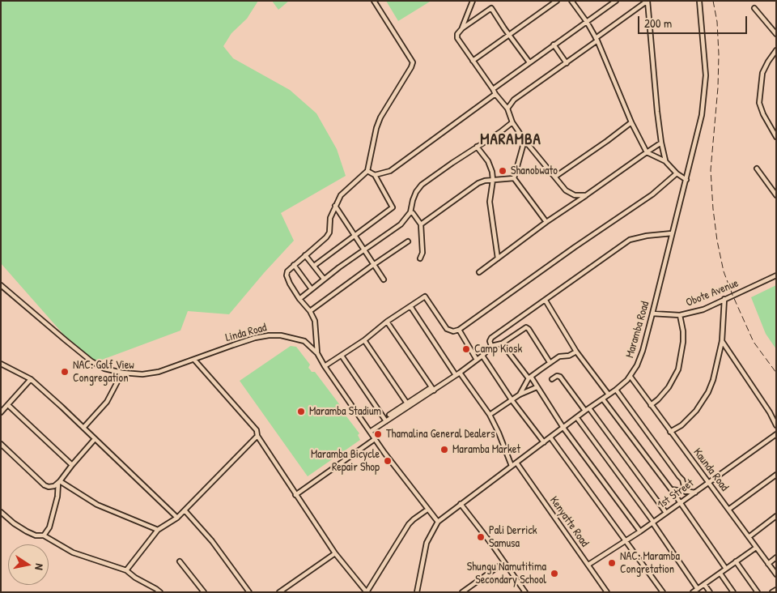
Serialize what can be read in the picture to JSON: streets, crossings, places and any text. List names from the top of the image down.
{
  "streets": {
    "street": [
      "Obote Avenue",
      "Maramba Road",
      "Linda Road",
      "Kaunda Road",
      "1st Street",
      "Kenyatte Road"
    ]
  },
  "crossings": [
    ["Obote Avenue", "Maramba Road"],
    ["Maramba Road", "Linda Road"],
    ["Maramba Road", "Kaunda Road"],
    ["Maramba Road", "Kenyatte Road"],
    ["Kaunda Road", "1st Street"],
    ["1st Street", "Kenyatte Road"]
  ],
  "districts": ["MARAMBA"],
  "places": [
    "Shanobwato",
    "Camp Kiosk",
    "NAC: Golf View Congregation",
    "Maramba Stadium",
    "Thamalina General Dealers",
    "Maramba Market",
    "Maramba Bicycle Repair Shop",
    "Pali Derrick Samusa",
    "NAC: Maramba Congretation",
    "Shungu Namutitima Secondary School"
  ],
  "scale_bar": "200 m",
  "north": "right"
}
